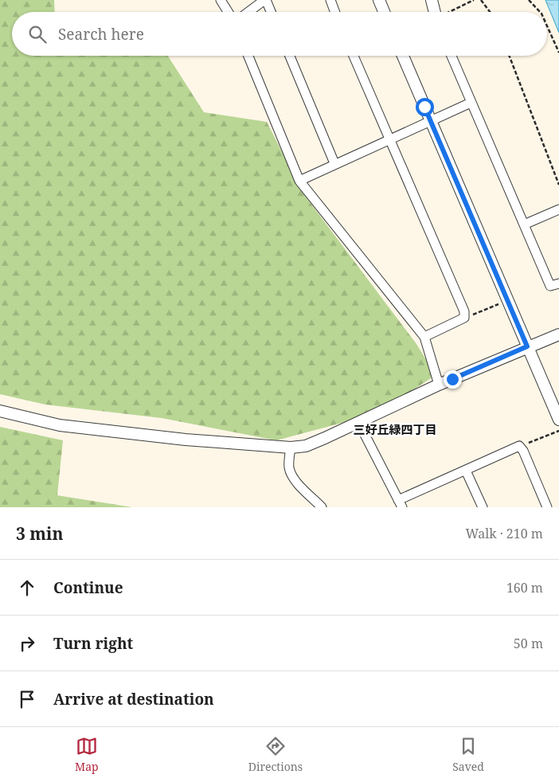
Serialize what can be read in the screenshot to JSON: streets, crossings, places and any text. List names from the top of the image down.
{
  "districts": ["三好丘緑四丁目"],
  "page": {
    "search": "Search here",
    "heading": ["3 min", "Walk · 210 m"],
    "list": [
      ["Continue", "160 m"],
      ["Turn right", "50 m"],
      "Arrive at destination"
    ],
    "nav": ["Map", "Directions", "Saved"]
  }
}
